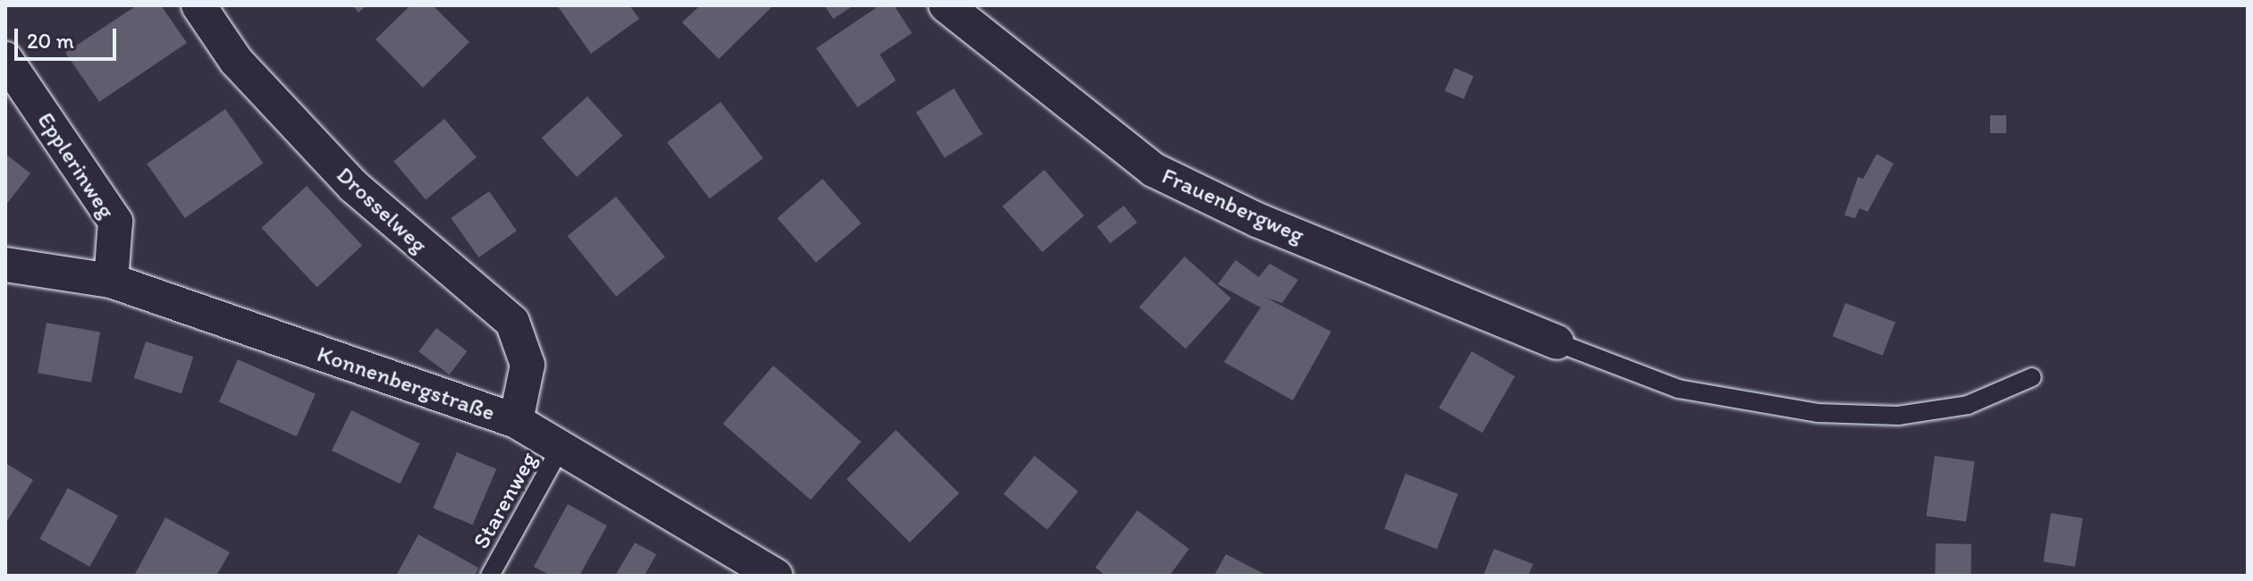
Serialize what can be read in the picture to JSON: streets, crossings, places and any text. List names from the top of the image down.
{
  "streets": {
    "street": [
      "Epplerinweg",
      "Frauenbergweg",
      "Drosselweg",
      "Konnenbergstraße"
    ],
    "lane": ["Starenweg"]
  },
  "crossings": [
    ["Epplerinweg", "Konnenbergstraße"],
    ["Drosselweg", "Konnenbergstraße"],
    ["Konnenbergstraße", "Starenweg"]
  ],
  "scale_bar": "20 m"
}
